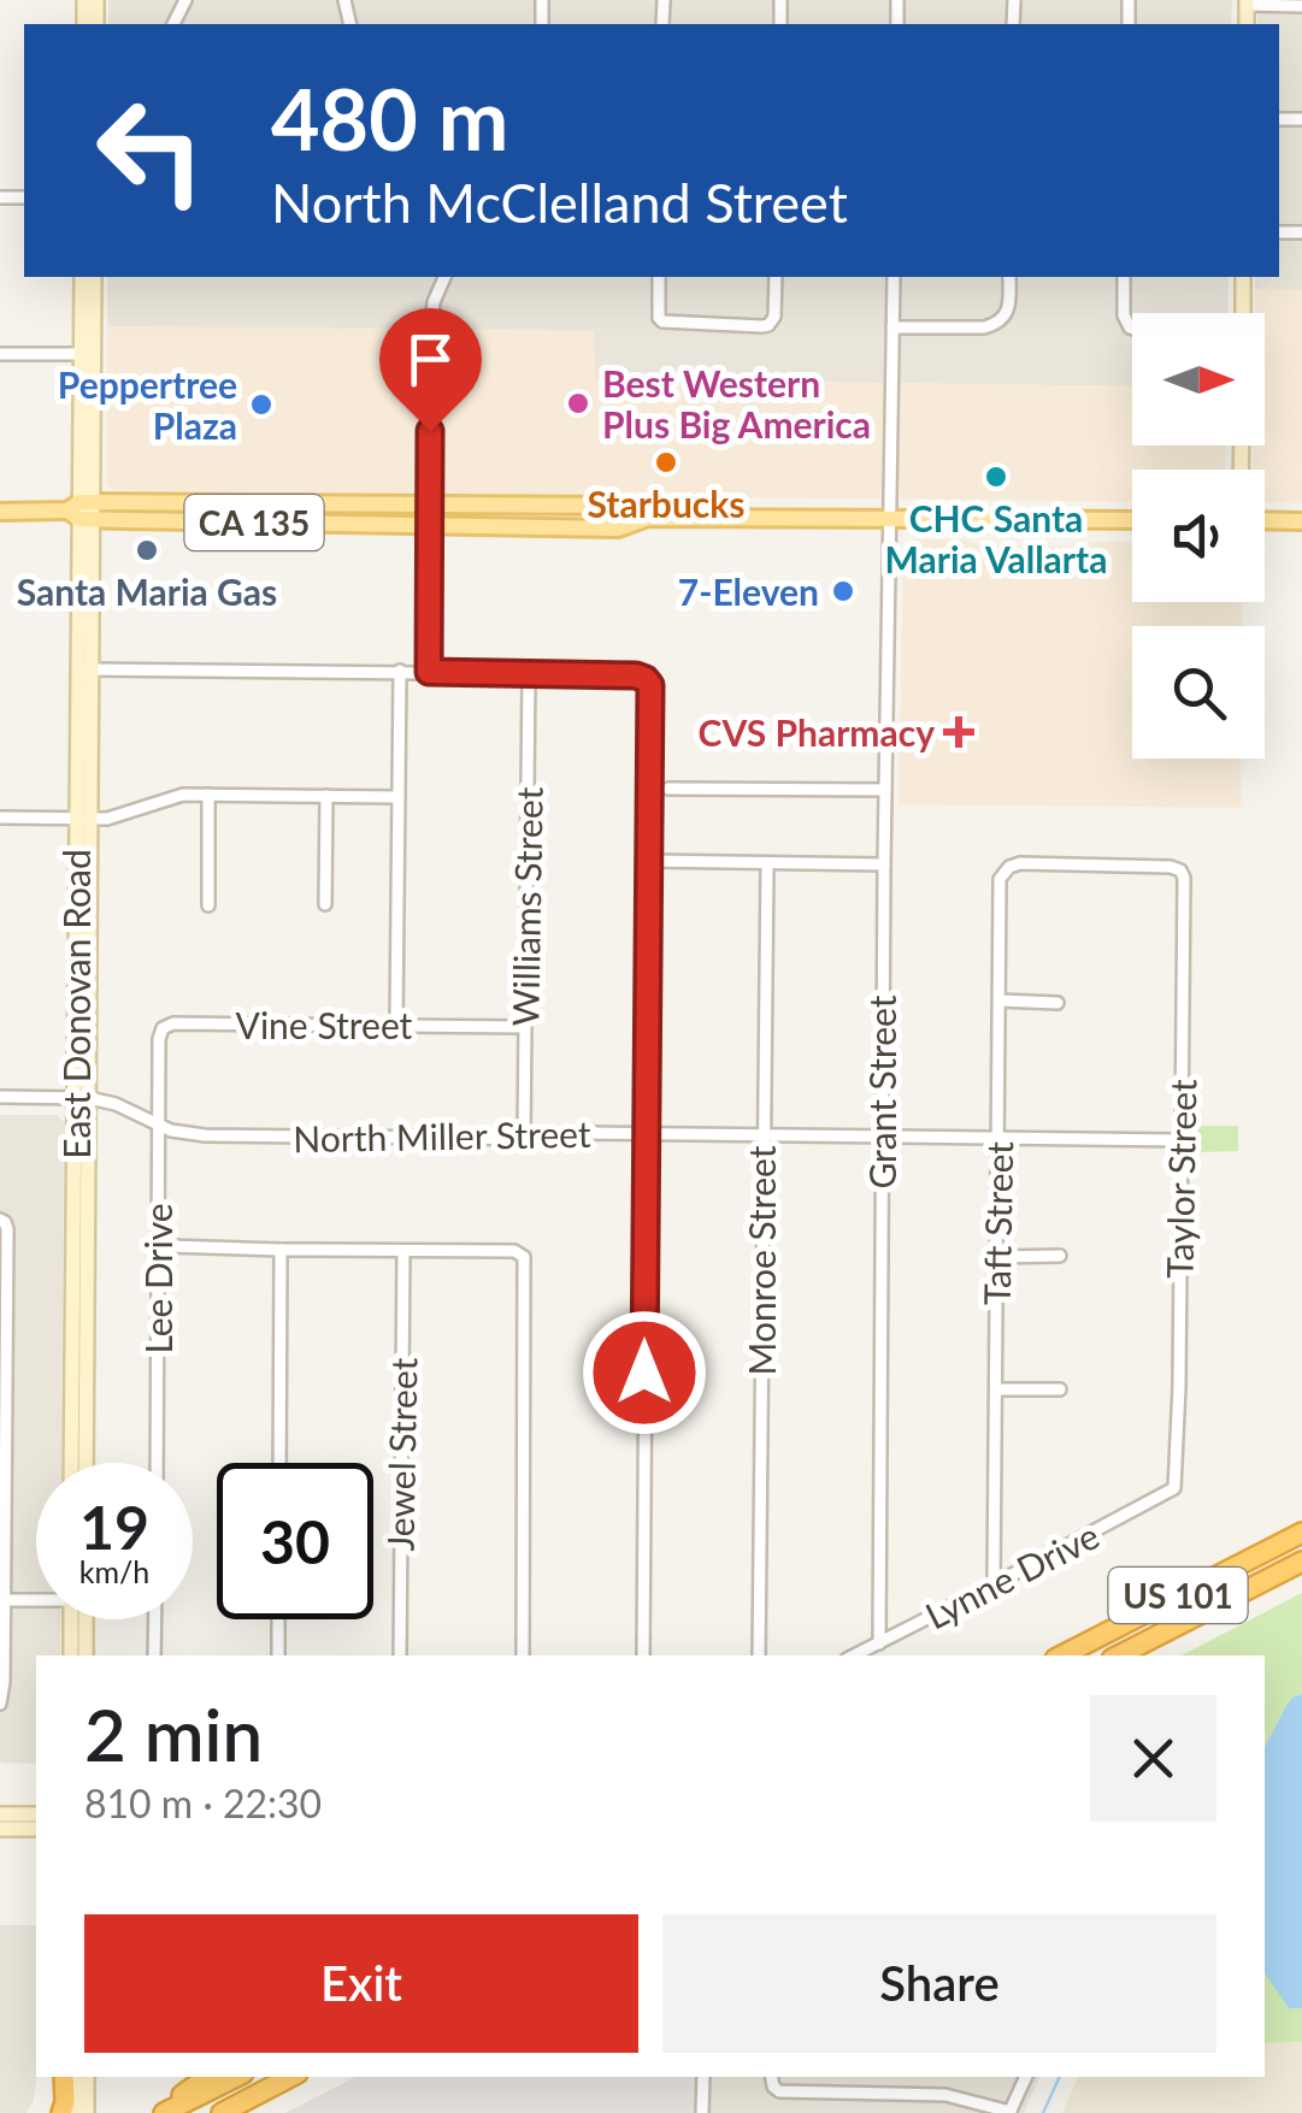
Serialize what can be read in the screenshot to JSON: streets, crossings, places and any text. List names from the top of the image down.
{
  "streets": {
    "highway": ["US 101"],
    "main road": ["CA 135", "East Donovan Road"],
    "street": [
      "Williams Street",
      "Vine Street",
      "Grant Street",
      "North Miller Street",
      "Taylor Street",
      "Taft Street",
      "Monroe Street",
      "Lee Drive",
      "Jewel Street",
      "Lynne Drive"
    ]
  },
  "crossings": [
    ["CA 135", "East Donovan Road"],
    ["CA 135", "Grant Street"],
    ["Williams Street", "Vine Street"],
    ["Williams Street", "North Miller Street"],
    ["East Donovan Road", "North Miller Street"],
    ["Vine Street", "Lee Drive"],
    ["Grant Street", "North Miller Street"],
    ["Grant Street", "Lynne Drive"],
    ["North Miller Street", "Taylor Street"],
    ["North Miller Street", "Taft Street"],
    ["North Miller Street", "Monroe Street"],
    ["North Miller Street", "Lee Drive"],
    ["Taylor Street", "Taft Street"],
    ["Taylor Street", "Lynne Drive"],
    ["Taft Street", "Lynne Drive"]
  ],
  "places": {
    "other": [
      "Best Western Plus Big America",
      "Peppertree Plaza",
      "Starbucks",
      "CHC Santa Maria Vallarta",
      "Santa Maria Gas",
      "7-Eleven"
    ],
    "health": ["CVS Pharmacy"]
  },
  "north": "right",
  "page": {
    "turn": ["480 m", "North McClelland Street"],
    "speed": "19 km/h",
    "limit": "30",
    "heading": ["2 min", "810 m · 22:30"],
    "buttons": ["Exit", "Share"]
  }
}
